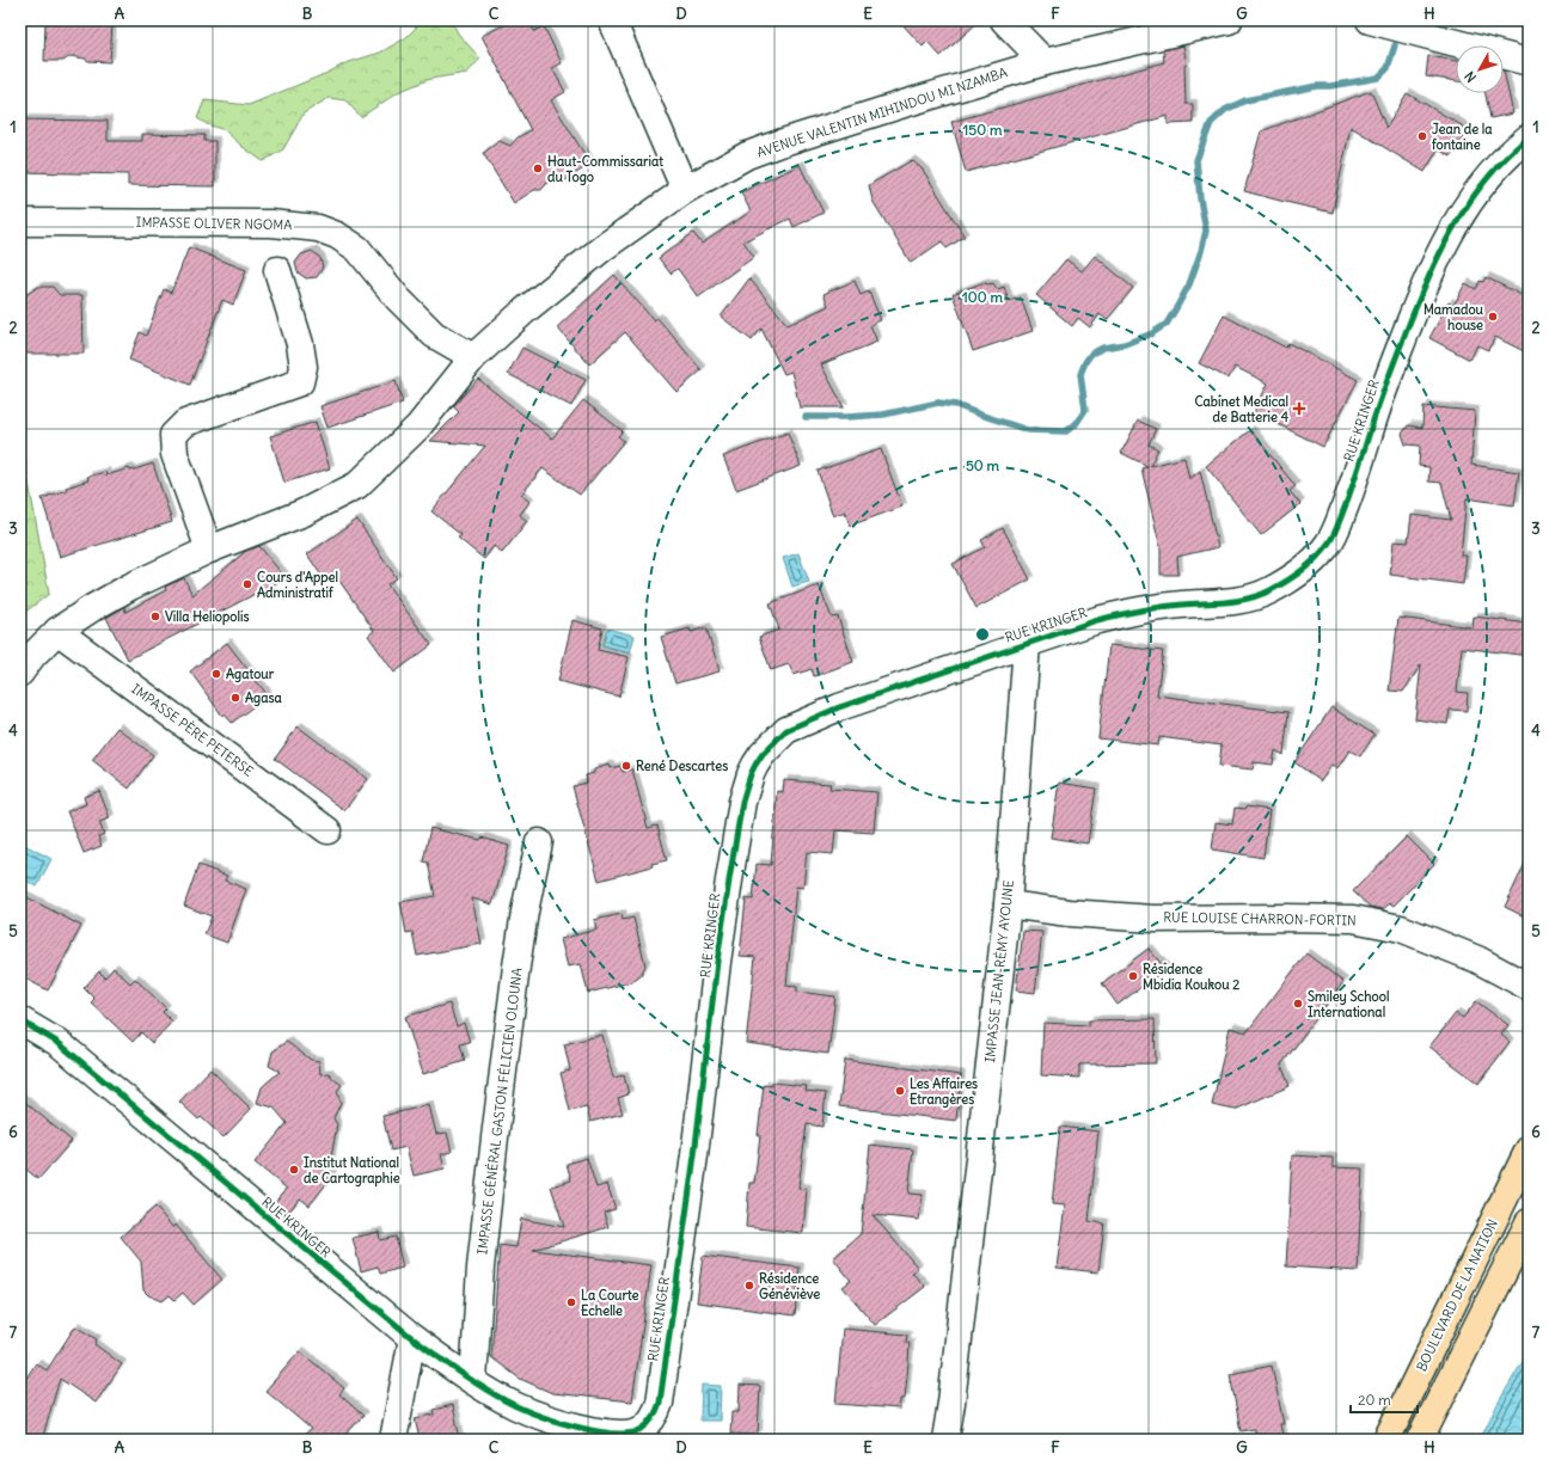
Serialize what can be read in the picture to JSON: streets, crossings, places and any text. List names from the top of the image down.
{
  "streets": {
    "main road": ["BOULEVARD DE LA NATION"],
    "street": [
      "AVENUE VALENTIN MIHINDOU MI NZAMBA",
      "IMPASSE OLIVER NGOMA",
      "RUE KRINGER",
      "IMPASSE PÈRE PETERSE",
      "RUE LOUISE CHARRON-FORTIN",
      "IMPASSE JEAN-RÉMY AYOUNE",
      "IMPASSE GÉNÉRAL GASTON FÉLICIEN OLOUNA"
    ]
  },
  "crossings": [
    ["AVENUE VALENTIN MIHINDOU MI NZAMBA", "IMPASSE OLIVER NGOMA"],
    ["AVENUE VALENTIN MIHINDOU MI NZAMBA", "IMPASSE PÈRE PETERSE"],
    ["RUE KRINGER", "IMPASSE JEAN-RÉMY AYOUNE"],
    ["RUE KRINGER", "IMPASSE GÉNÉRAL GASTON FÉLICIEN OLOUNA"],
    ["RUE LOUISE CHARRON-FORTIN", "IMPASSE JEAN-RÉMY AYOUNE"]
  ],
  "places": {
    "other": [
      "Jean de la fontaine",
      "Haut-Commissariat du Togo",
      "Mamadou house",
      "Cours d'Appel Administratif",
      "Villa Heliopolis",
      "Agatour",
      "Agasa",
      "René Descartes",
      "Résidence Mbidia Koukou 2",
      "Smiley School International",
      "Les Affaires Etrangères",
      "Institut National de Cartographie",
      "Résidence Généviève",
      "La Courte Echelle"
    ],
    "health": ["Cabinet Medical de Batterie 4"]
  },
  "scale_bar": "20 m",
  "north": "bottom left",
  "grid": {
    "columns": [
      "A",
      "B",
      "C",
      "D",
      "E",
      "F",
      "G",
      "H"
    ],
    "rows": [
      "1",
      "2",
      "3",
      "4",
      "5",
      "6",
      "7"
    ]
  },
  "rings": ["150 m", "100 m", "50 m"]
}
